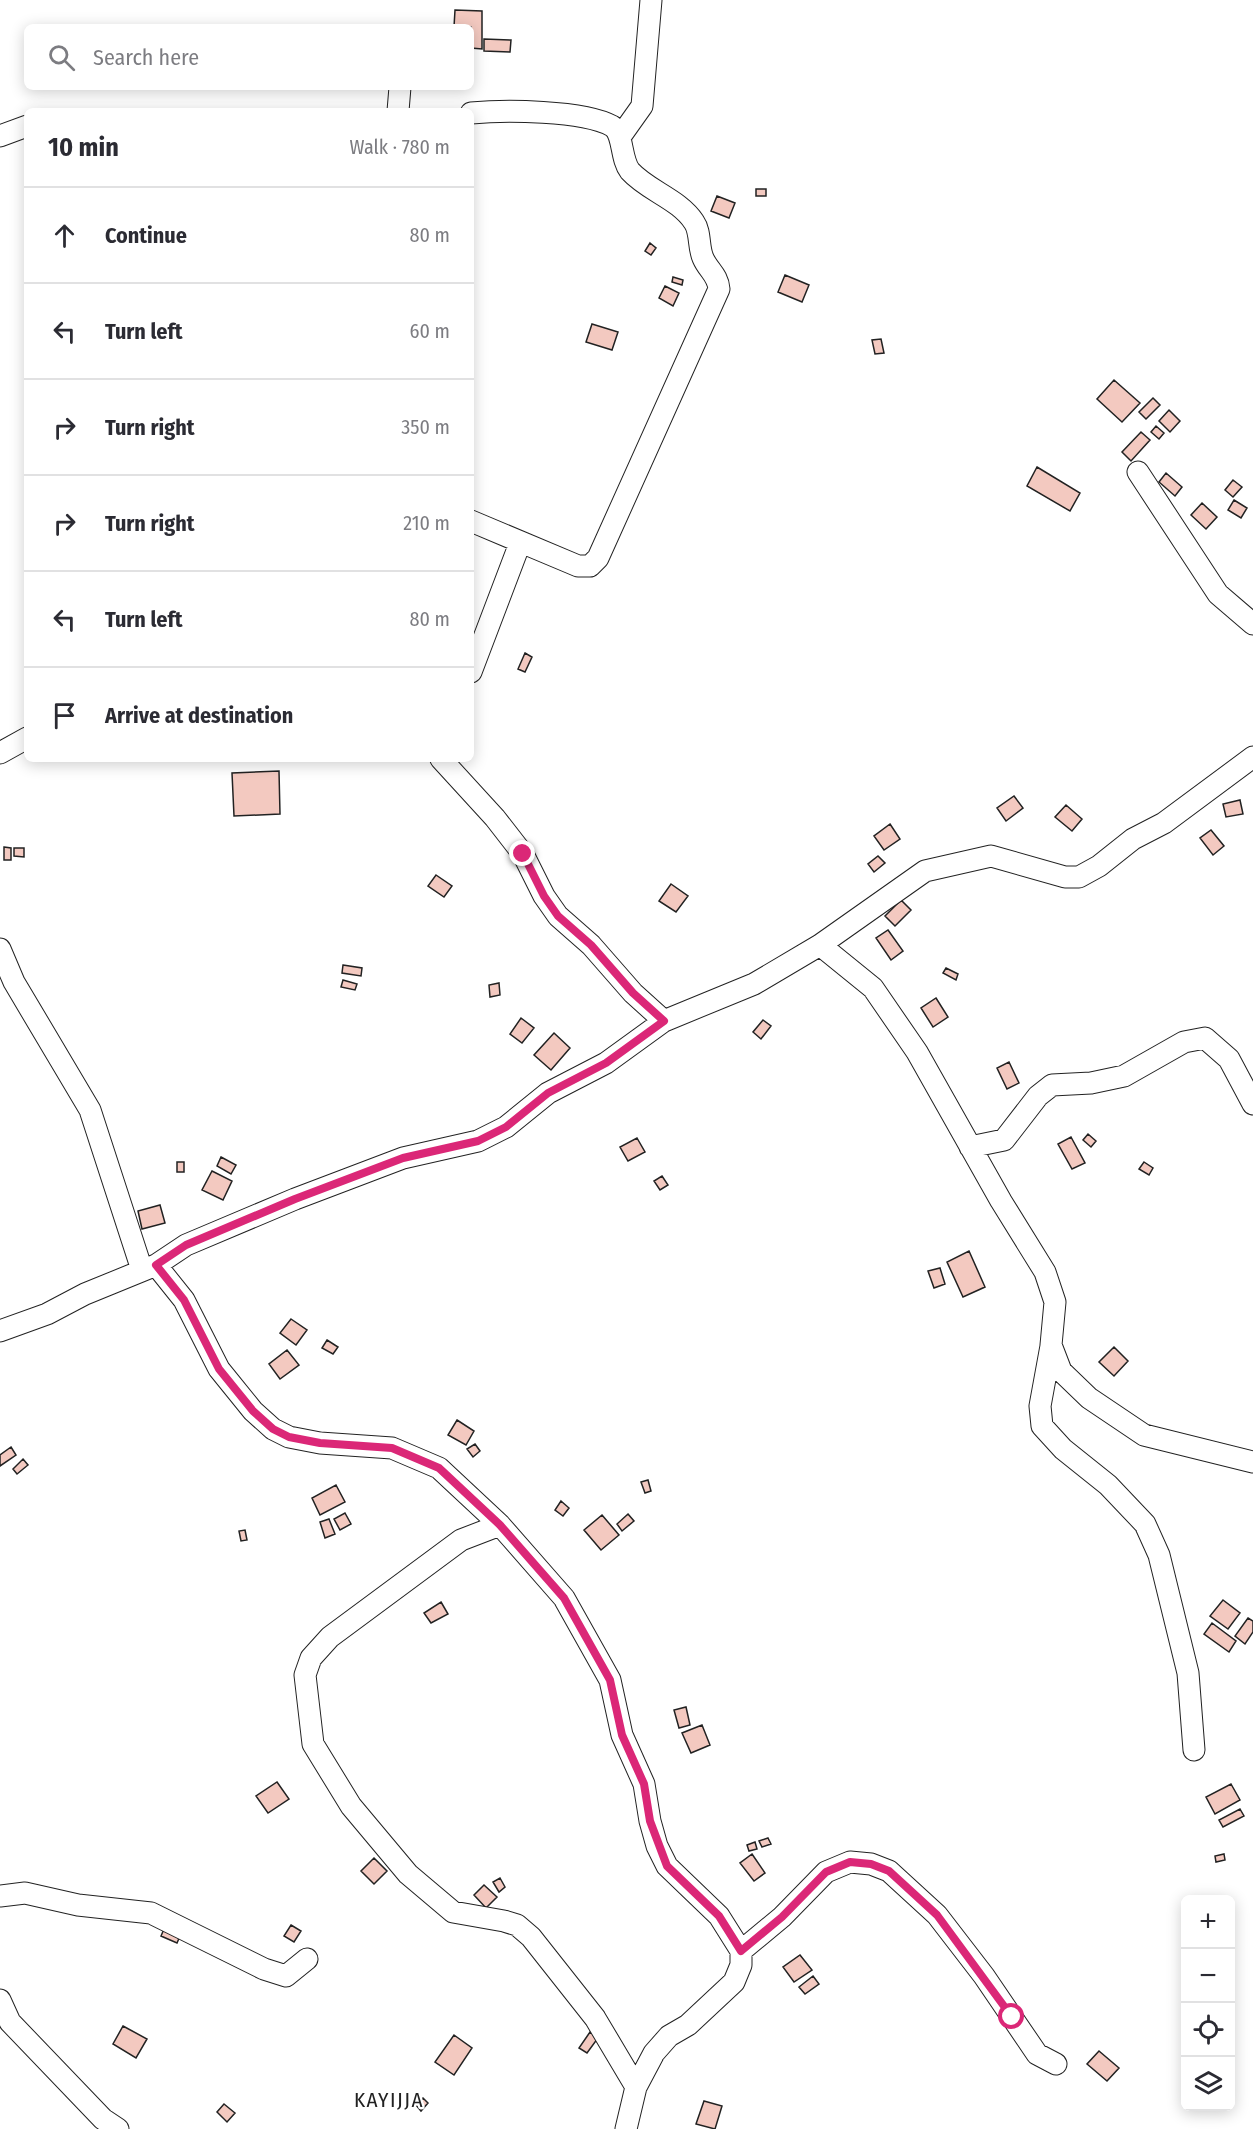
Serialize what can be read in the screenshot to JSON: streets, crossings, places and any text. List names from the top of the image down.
{
  "districts": ["KAYIJJA"],
  "page": {
    "search": "Search here",
    "heading": ["10 min", "Walk · 780 m"],
    "list": [
      ["Continue", "80 m"],
      ["Turn left", "60 m"],
      ["Turn right", "350 m"],
      ["Turn right", "210 m"],
      ["Turn left", "80 m"],
      "Arrive at destination"
    ],
    "map_buttons": ["+", "−"]
  }
}
